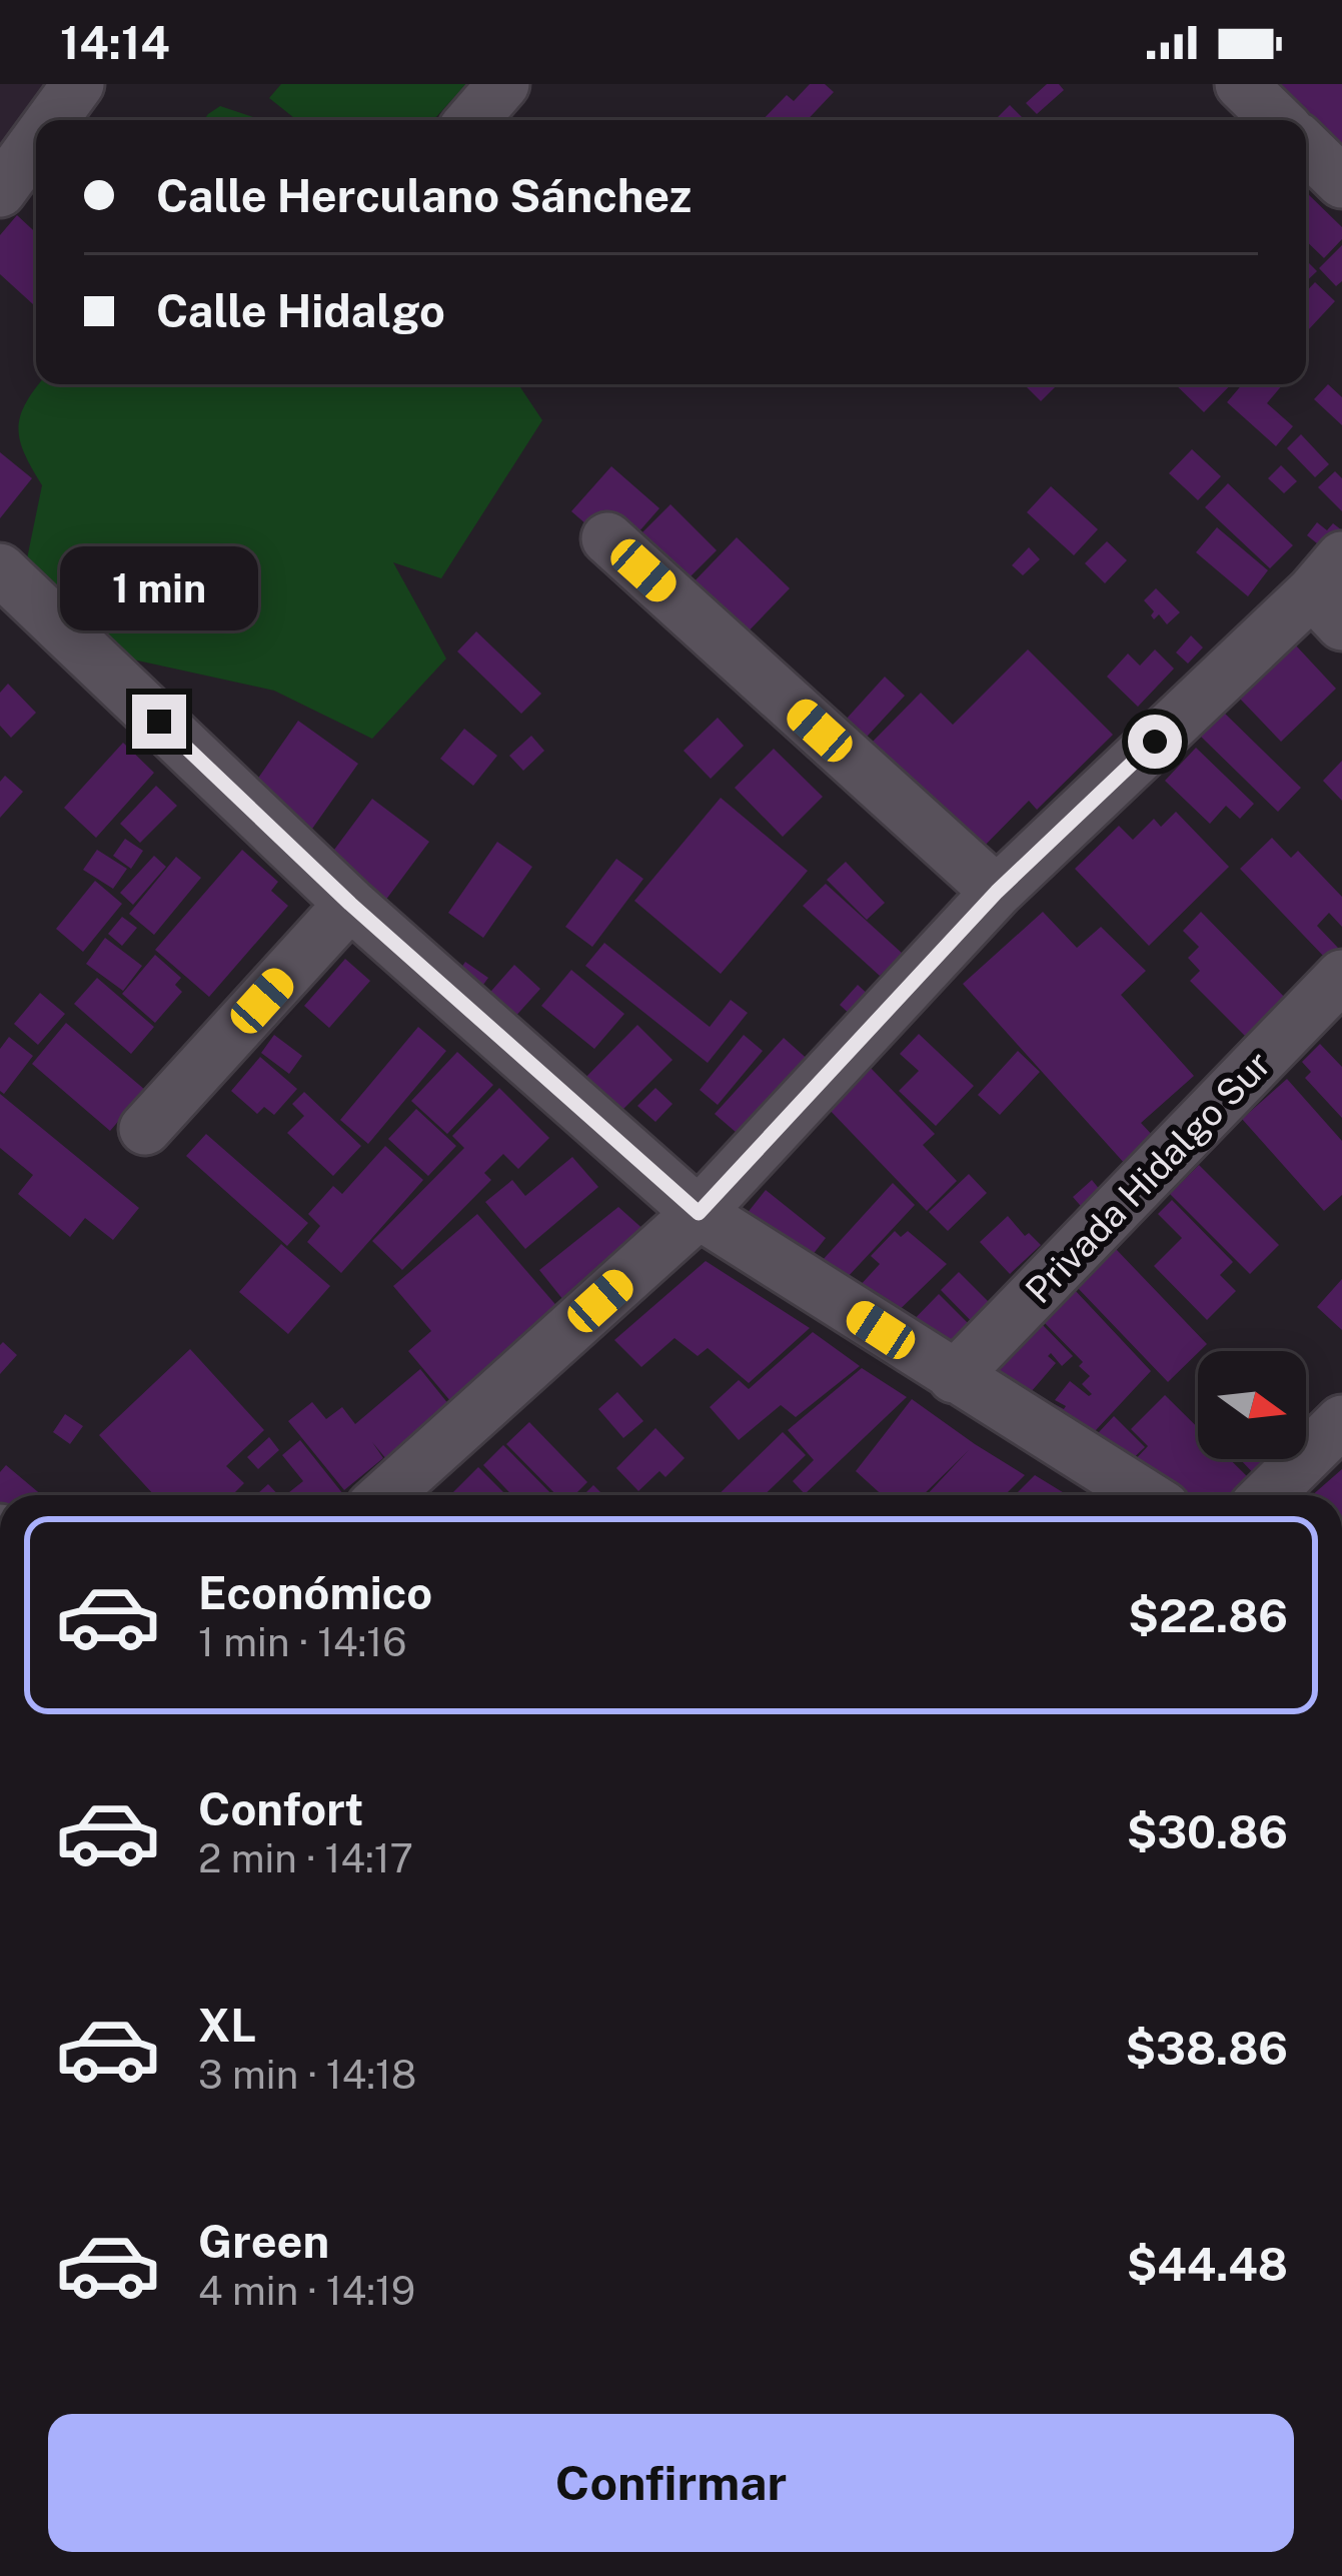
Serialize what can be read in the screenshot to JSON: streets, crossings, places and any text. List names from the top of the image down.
{
  "streets": {
    "street": ["Privada Hidalgo Sur"]
  },
  "north": "right",
  "page": {
    "status": "14:14",
    "banner": ["Calle Herculano Sánchez", "Calle Hidalgo"],
    "bubble": "1 min",
    "list": [
      {
        "name": "Económico",
        "note": "1 min · 14:16",
        "value": "$22.86"
      },
      {
        "name": "Confort",
        "note": "2 min · 14:17",
        "value": "$30.86"
      },
      {
        "name": "XL",
        "note": "3 min · 14:18",
        "value": "$38.86"
      },
      {
        "name": "Green",
        "note": "4 min · 14:19",
        "value": "$44.48"
      }
    ],
    "buttons": "Confirmar"
  }
}
